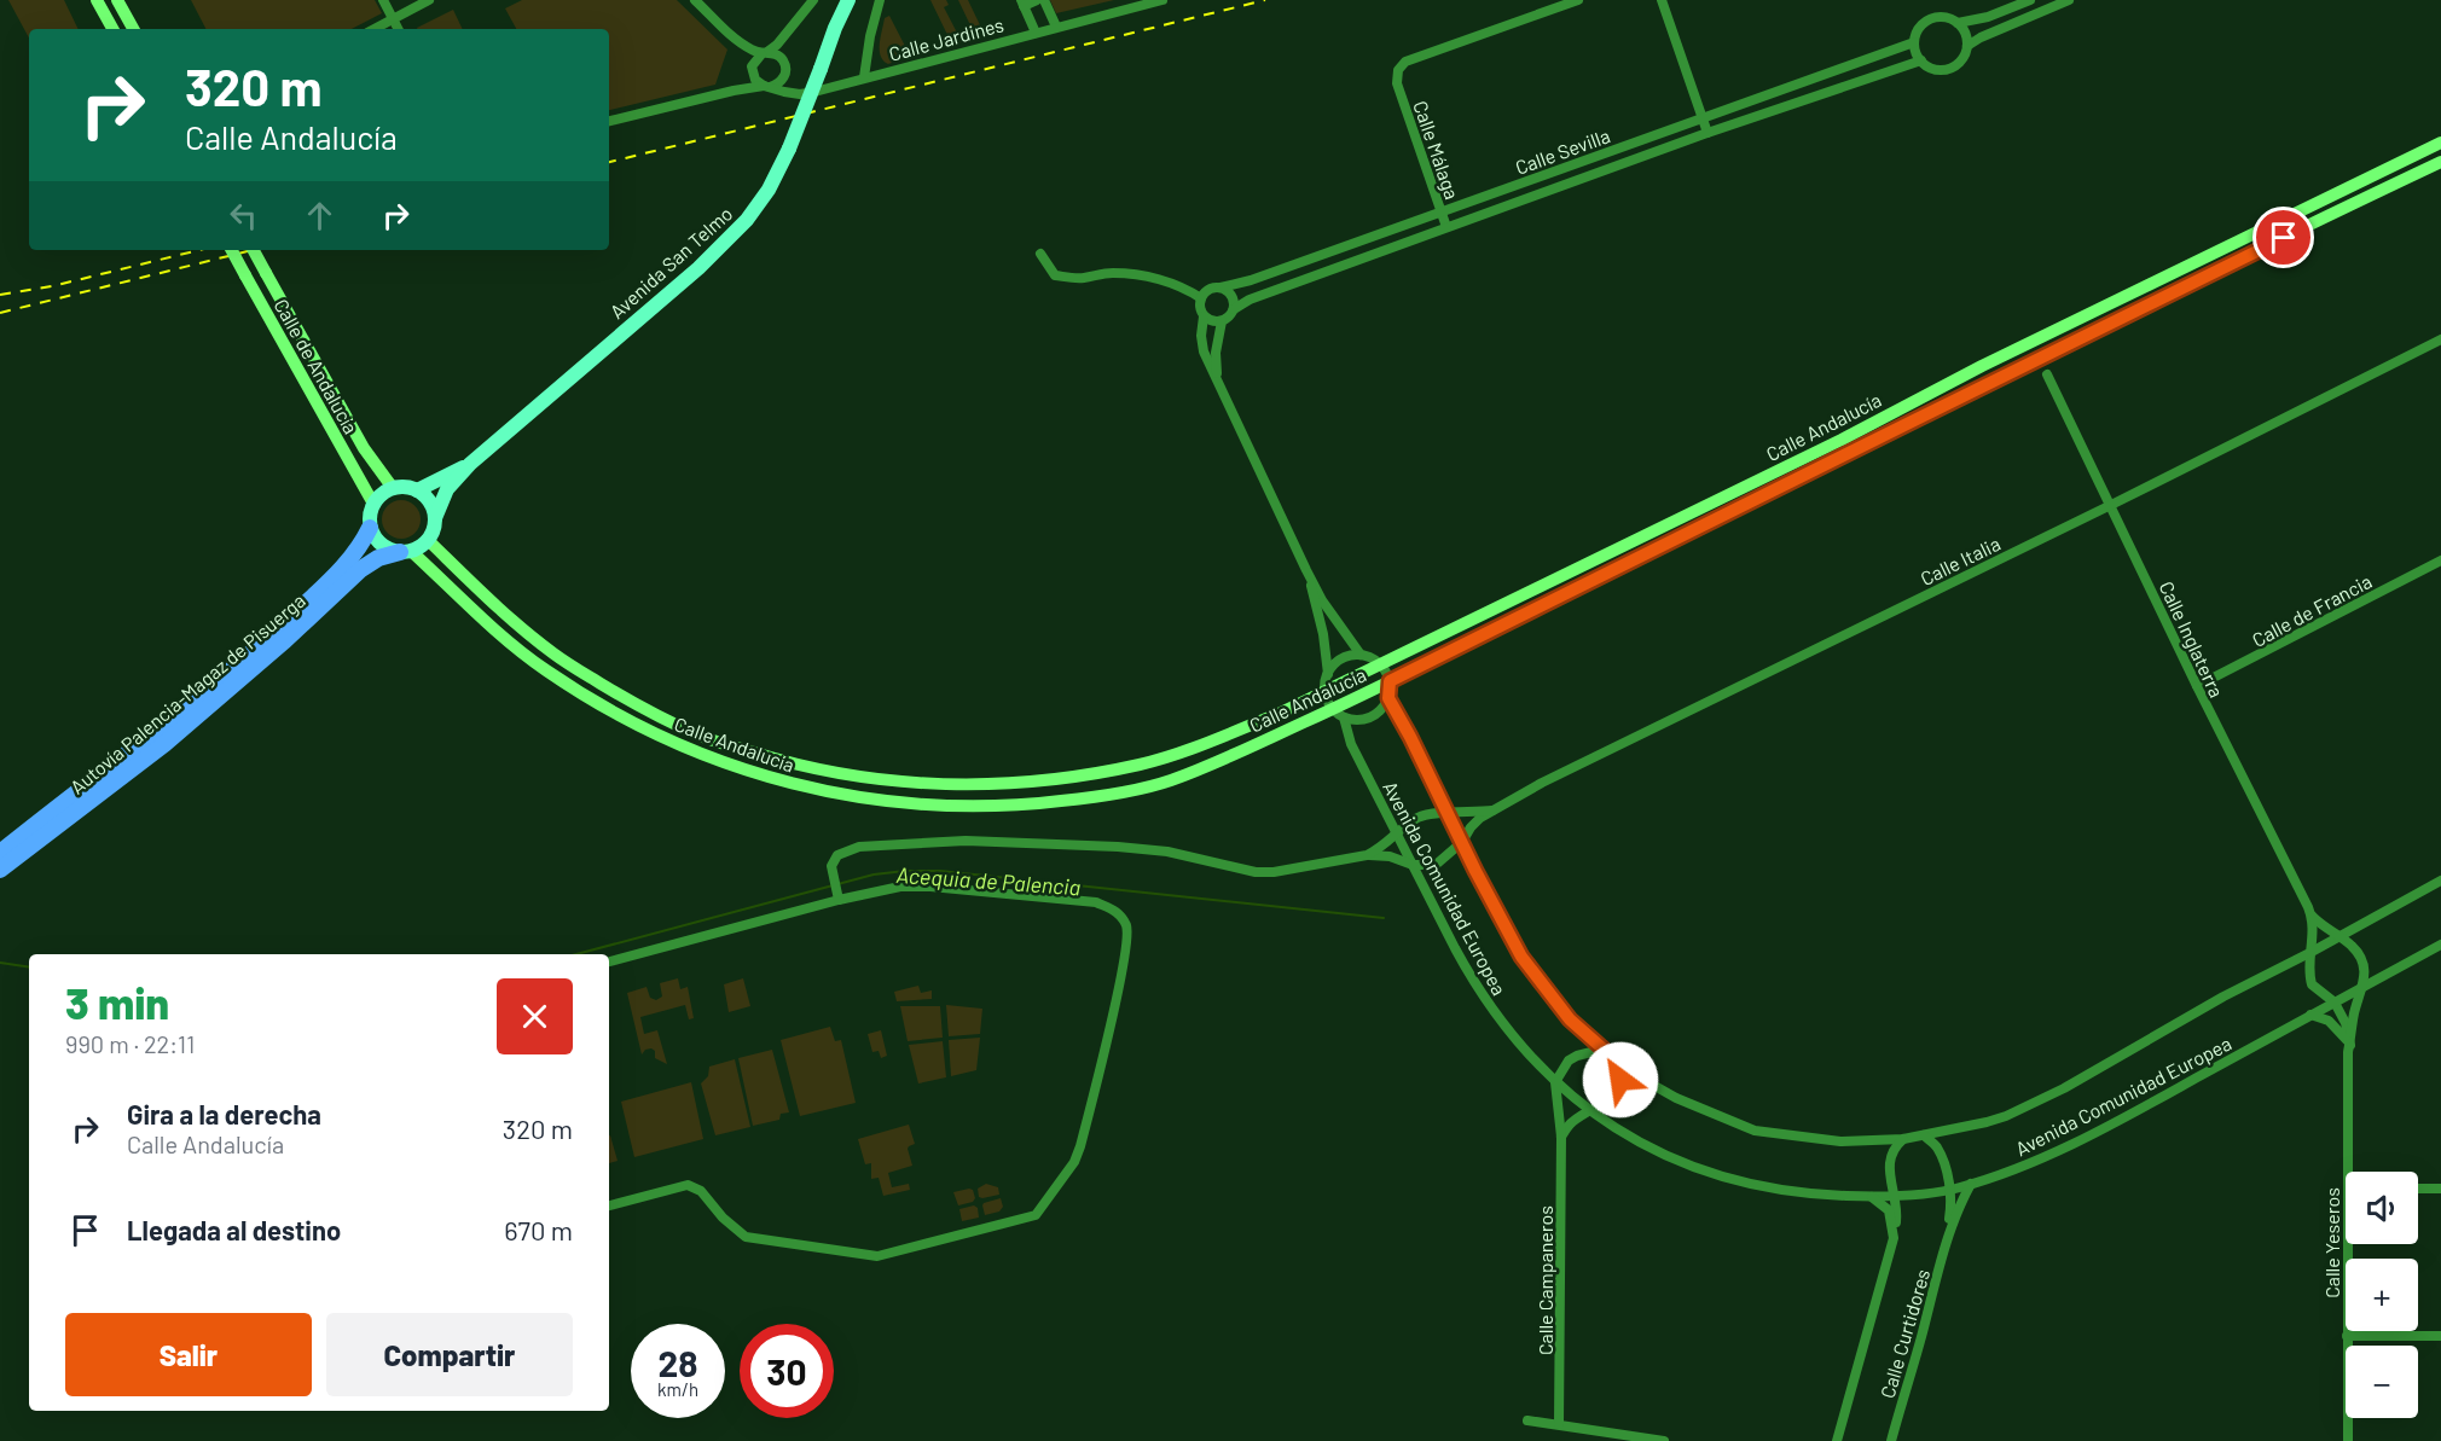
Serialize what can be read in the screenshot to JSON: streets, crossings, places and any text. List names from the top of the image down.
{
  "streets": {
    "highway": ["Autovía Palencia-Magaz de Pisuerga"],
    "main road": ["Avenida San Telmo", "Calle de Andalucía", "Calle Andalucía"],
    "street": [
      "Calle Jardines",
      "Calle Málaga",
      "Calle Sevilla",
      "Calle Italia",
      "Calle de Francia",
      "Calle Inglaterra",
      "Avenida Comunidad Europea",
      "Calle Yeseros",
      "Calle Campaneros",
      "Calle Curtidores"
    ]
  },
  "crossings": [
    ["Calle Málaga", "Calle Sevilla"],
    ["Avenida San Telmo", "Calle de Andalucía"],
    ["Avenida San Telmo", "Calle Andalucía"],
    ["Avenida San Telmo", "Autovía Palencia-Magaz de Pisuerga"],
    ["Calle de Andalucía", "Calle Andalucía"],
    ["Calle de Andalucía", "Autovía Palencia-Magaz de Pisuerga"],
    ["Calle Andalucía", "Autovía Palencia-Magaz de Pisuerga"],
    ["Calle Italia", "Calle Inglaterra"],
    ["Calle Italia", "Avenida Comunidad Europea"],
    ["Calle de Francia", "Calle Inglaterra"],
    ["Avenida Comunidad Europea", "Calle Yeseros"],
    ["Avenida Comunidad Europea", "Calle Campaneros"],
    ["Avenida Comunidad Europea", "Calle Curtidores"]
  ],
  "water": ["Acequia de Palencia"],
  "page": {
    "turn": ["320 m", "Calle Andalucía"],
    "heading": ["3 min", "990 m · 22:11"],
    "list": [
      {
        "name": "Gira a la derecha",
        "note": "Calle Andalucía",
        "value": "320 m"
      },
      {
        "name": "Llegada al destino",
        "value": "670 m"
      }
    ],
    "map_buttons": ["+", "−"],
    "buttons": ["Salir", "Compartir"],
    "speed": "28 km/h",
    "limit": "30"
  }
}
